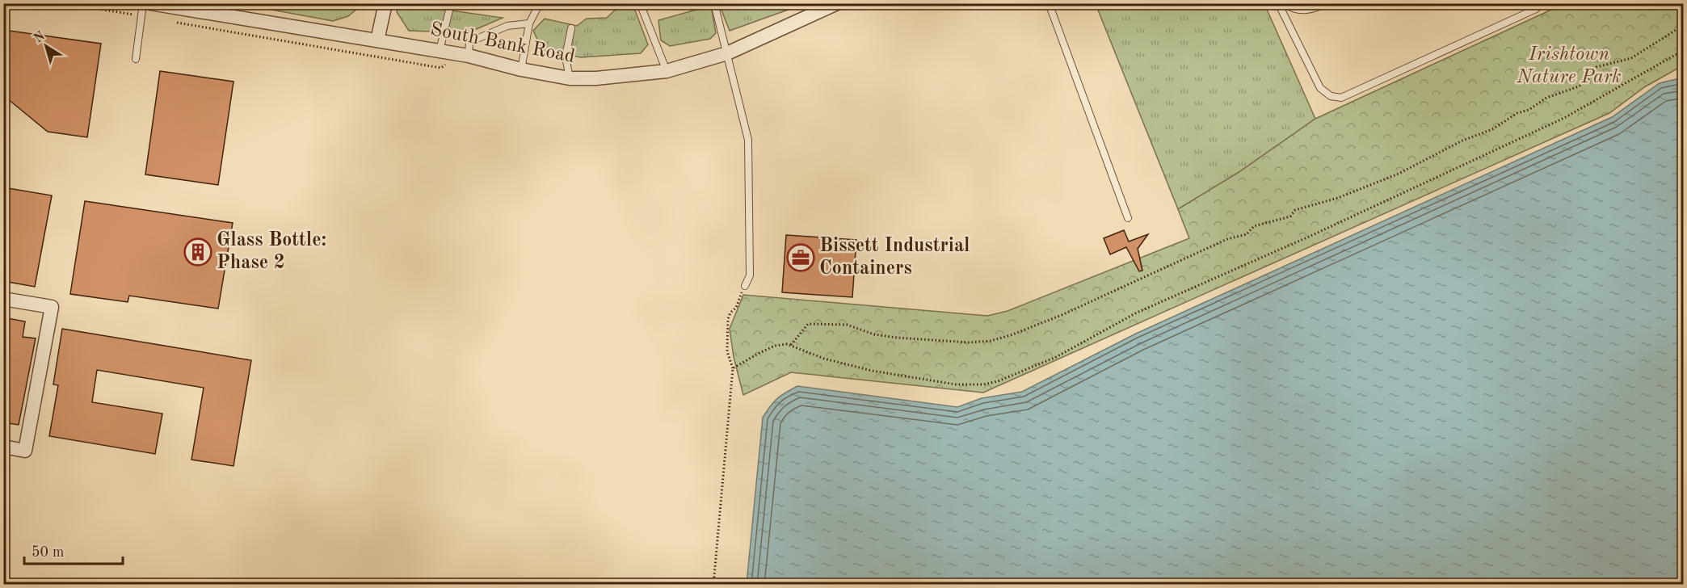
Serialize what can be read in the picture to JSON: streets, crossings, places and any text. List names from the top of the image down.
{
  "streets": {
    "street": ["South Bank Road"]
  },
  "parks": ["Irishtown Nature Park"],
  "places": {
    "building": ["Glass Bottle: Phase 2"],
    "office": ["Bissett Industrial Containers"]
  },
  "scale_bar": "50 m",
  "north": "top left"
}
